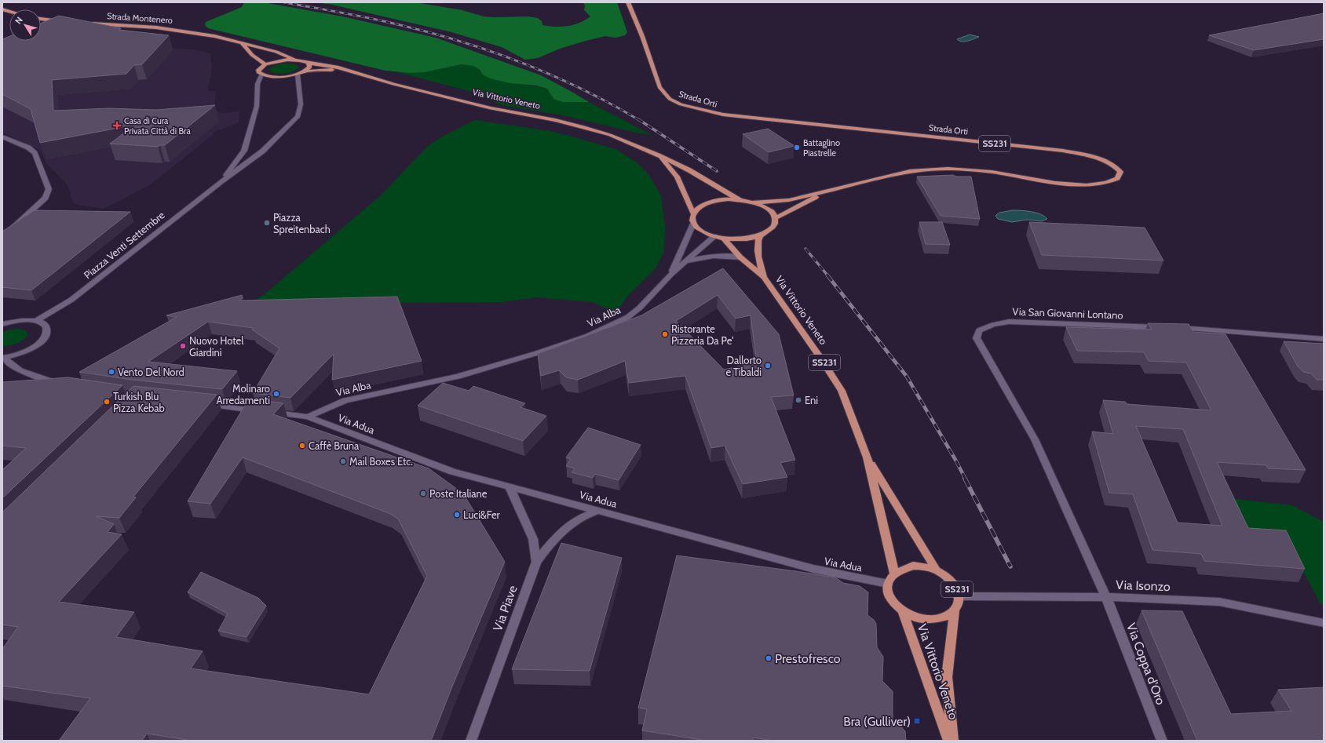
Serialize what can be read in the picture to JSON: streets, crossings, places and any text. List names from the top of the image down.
{
  "streets": {
    "main road": [
      "Strada Montenero",
      "Via Vittorio Veneto",
      "Strada Orti",
      "SS231"
    ],
    "street": [
      "Piazza Venti Settembre",
      "Via San Giovanni Lontano",
      "Via Alba",
      "Via Adua",
      "Via Isonzo",
      "Via Piave",
      "Via Coppa d'Oro"
    ]
  },
  "crossings": [
    ["Strada Montenero", "Via Vittorio Veneto"],
    ["Via Vittorio Veneto", "SS231"],
    ["Via Vittorio Veneto", "Via Alba"],
    ["Via Vittorio Veneto", "Via Adua"],
    ["Via Vittorio Veneto", "Via Isonzo"],
    ["Strada Orti", "SS231"],
    ["SS231", "Via Adua"],
    ["SS231", "Via Isonzo"],
    ["Via San Giovanni Lontano", "Via Isonzo"],
    ["Via San Giovanni Lontano", "Via Coppa d'Oro"],
    ["Via Alba", "Via Adua"],
    ["Via Adua", "Via Isonzo"],
    ["Via Adua", "Via Piave"],
    ["Via Isonzo", "Via Coppa d'Oro"]
  ],
  "places": {
    "health": ["Casa di Cura Privata Città di Bra"],
    "other": [
      "Battaglino Piastrelle",
      "Piazza Spreitenbach",
      "Ristorante Pizzeria Da Pe'",
      "Nuovo Hotel Giardini",
      "Dallorto e Tibaldi",
      "Vento Del Nord",
      "Molinaro Arredamenti",
      "Eni",
      "Turkish Blu Pizza Kebab",
      "Caffè Bruna",
      "Mail Boxes Etc.",
      "Poste Italiane",
      "Luci&Fer",
      "Prestofresco"
    ],
    "transit": ["Bra (Gulliver)"]
  },
  "north": "top left"
}
